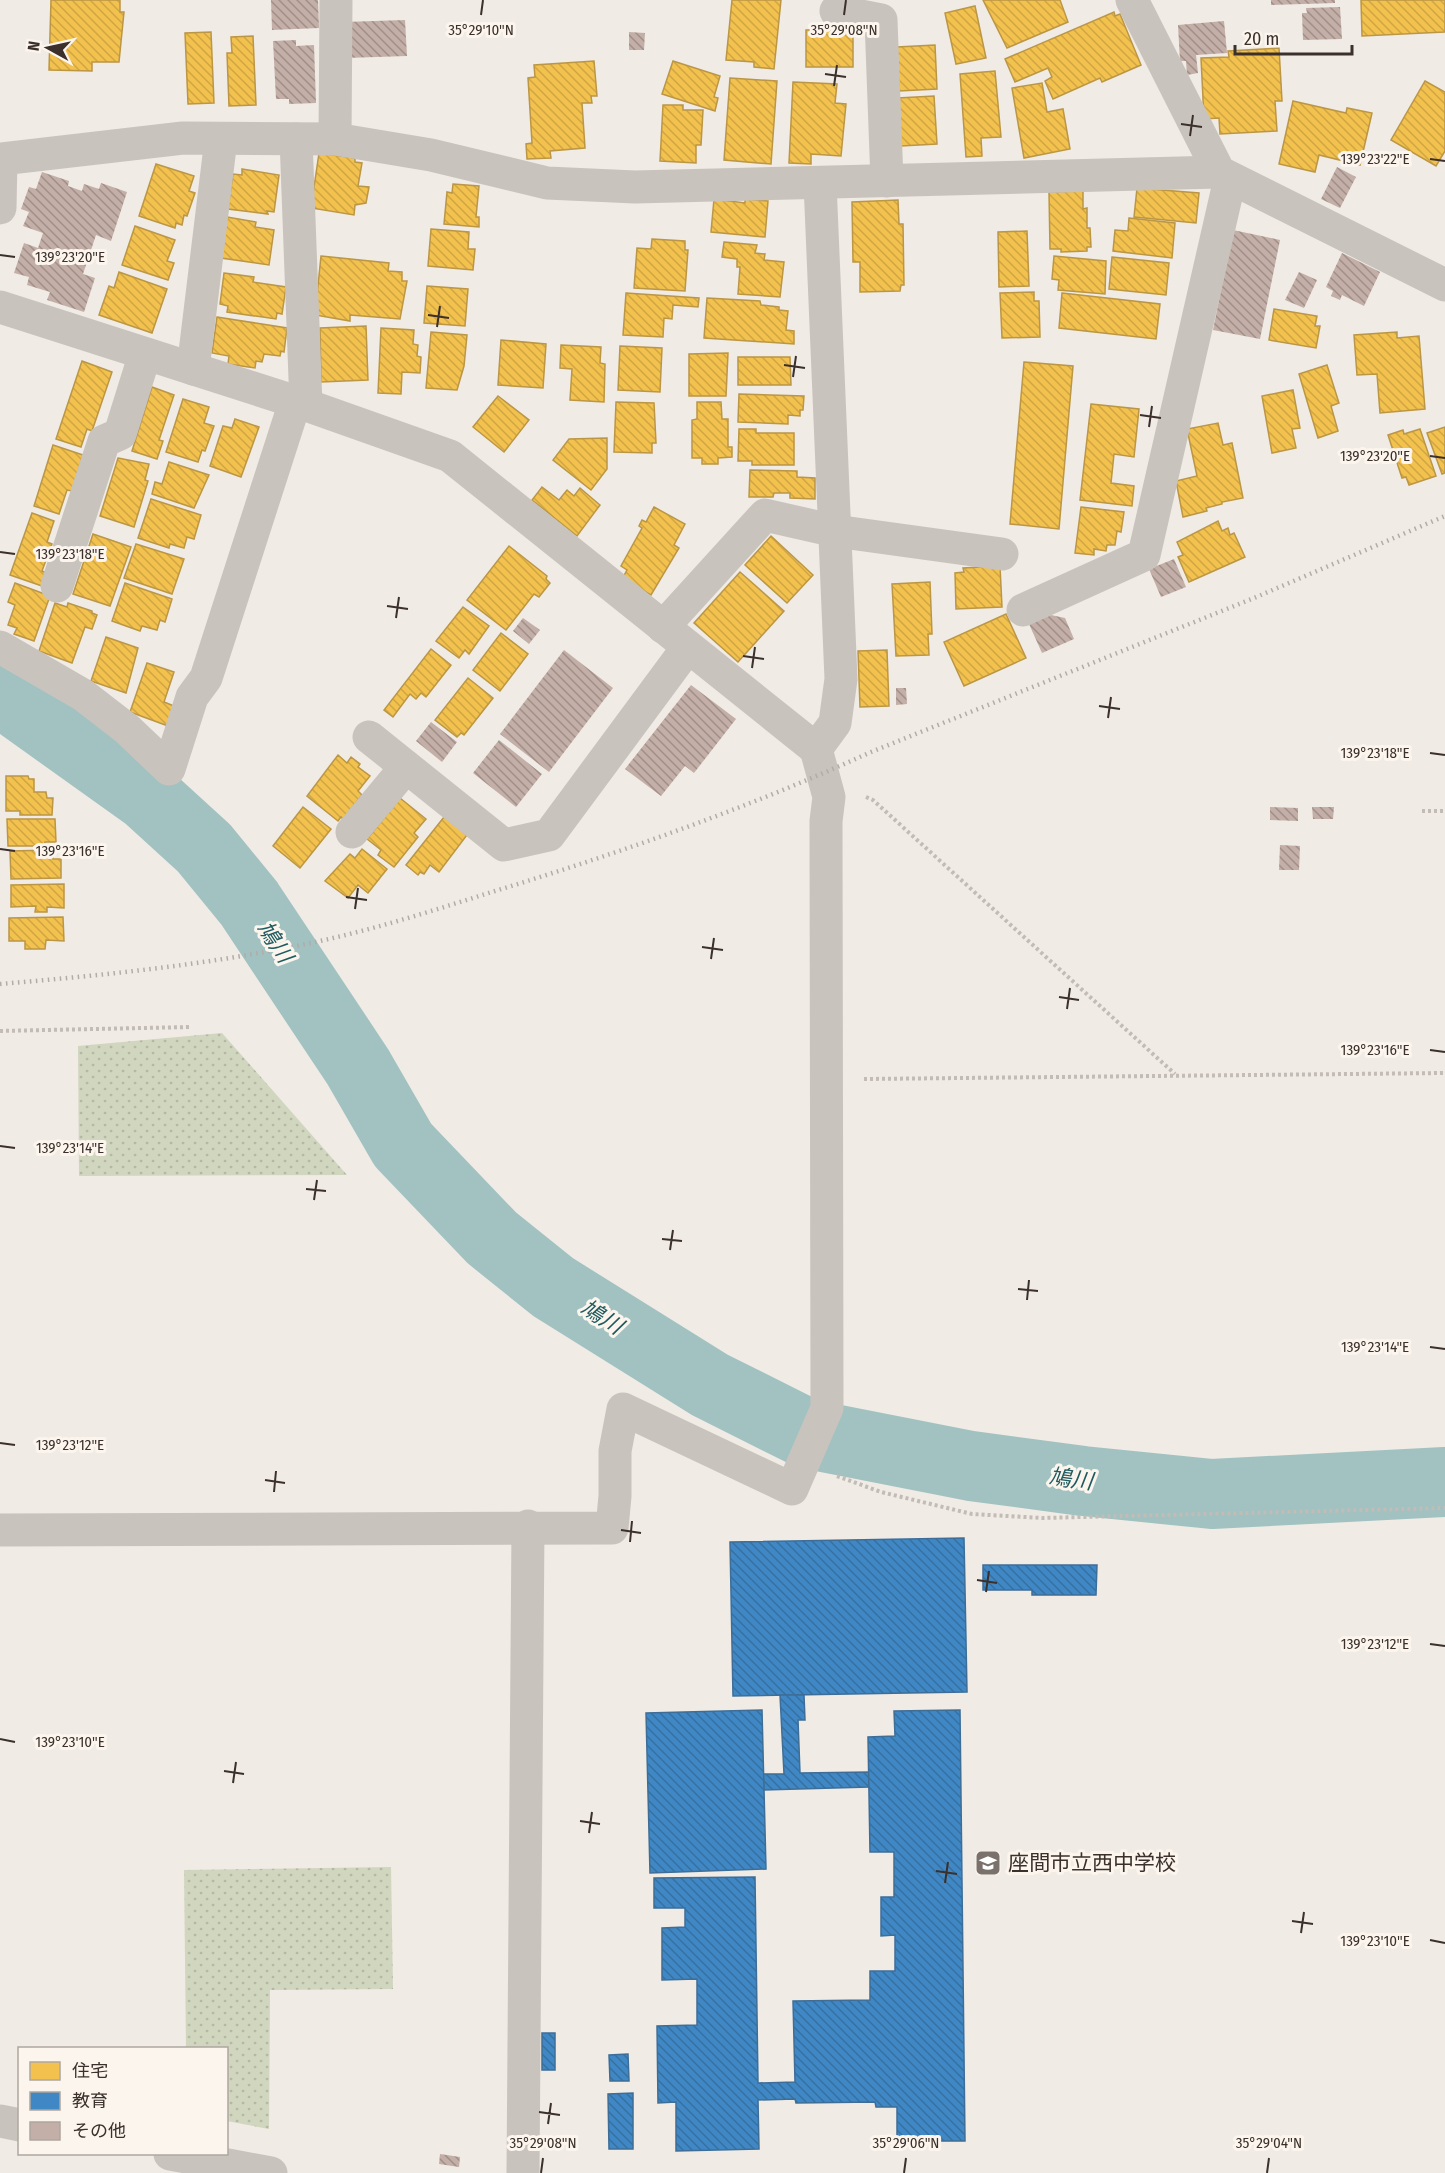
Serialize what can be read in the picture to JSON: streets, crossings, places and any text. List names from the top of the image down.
{
  "water": ["鳩川"],
  "places": {
    "school or university": ["座間市立西中学校"]
  },
  "legend": ["住宅", "教育", "その他"],
  "scale_bar": "20 m",
  "north": "left",
  "coordinates": [
    "35°29'10\"N",
    "35°29'08\"N",
    "139°23'22\"E",
    "139°23'20\"E",
    "139°23'18\"E",
    "139°23'16\"E",
    "139°23'14\"E",
    "139°23'12\"E",
    "139°23'10\"E",
    "35°29'06\"N",
    "35°29'04\"N"
  ]
}
